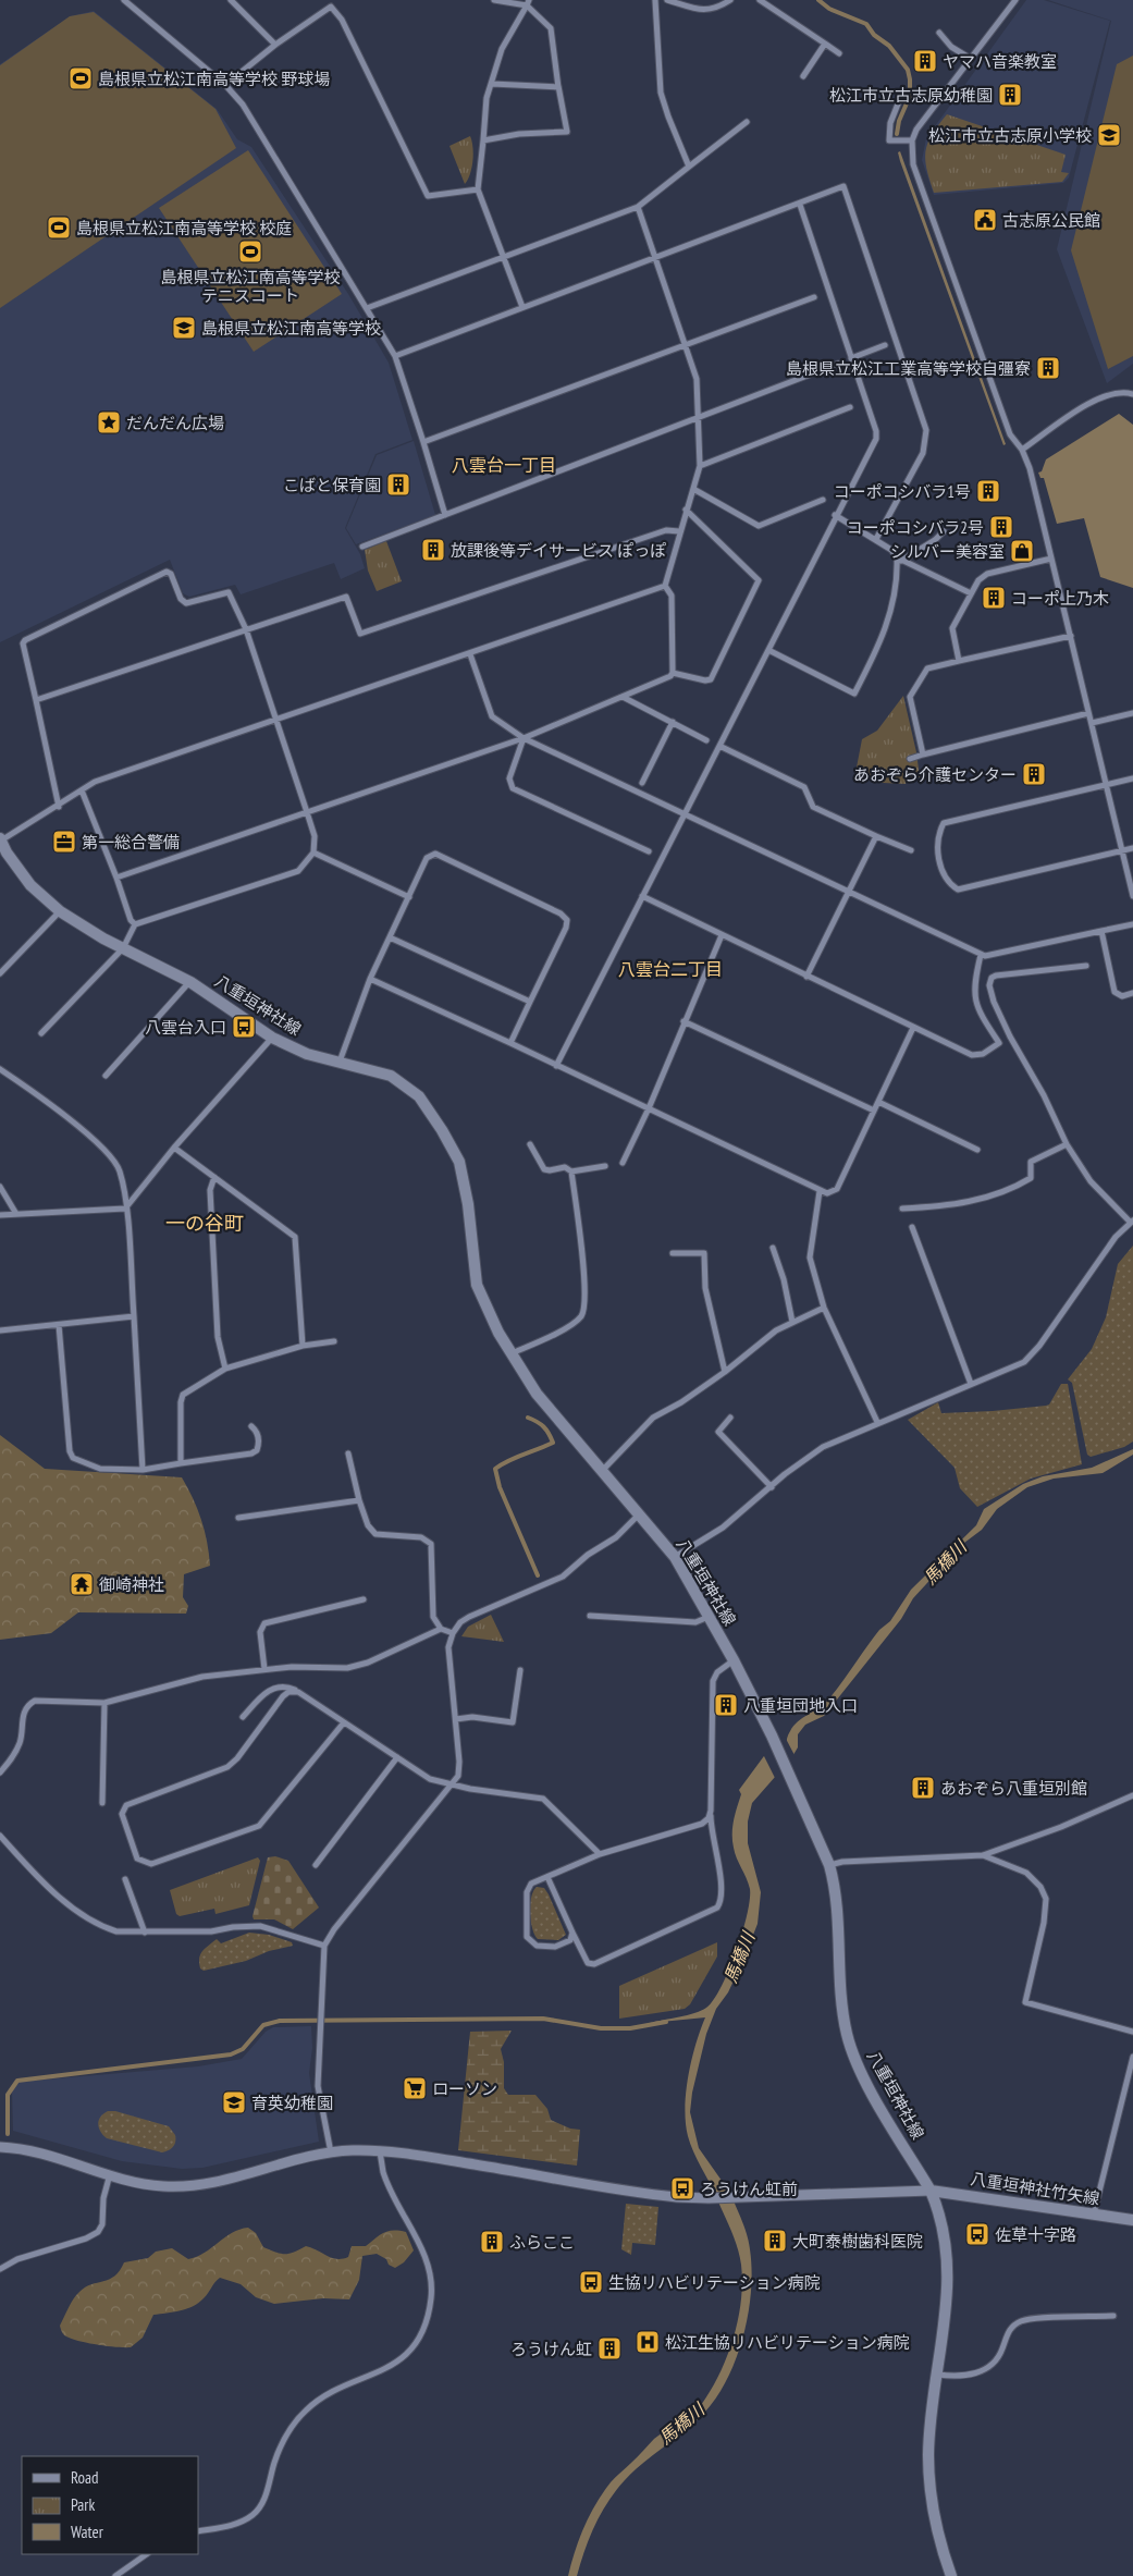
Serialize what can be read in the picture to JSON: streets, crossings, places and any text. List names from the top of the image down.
{
  "streets": {
    "main road": ["八重垣神社線", "八重垣神社竹矢線"]
  },
  "crossings": [
    ["八重垣神社線", "八重垣神社竹矢線"]
  ],
  "districts": ["八雲台一丁目", "八雲台二丁目", "一の谷町"],
  "water": ["馬橋川"],
  "places": {
    "building": [
      "ヤマハ音楽教室",
      "松江市立古志原幼稚園",
      "島根県立松江工業高等学校自彊寮",
      "こばと保育園",
      "コーポコシバラ1号",
      "コーポコシバラ2号",
      "放課後等デイサービス ぽっぽ",
      "コーポ上乃木",
      "あおぞら介護センター",
      "八重垣団地入口",
      "あおぞら八重垣別館",
      "大町泰樹歯科医院",
      "ふらここ",
      "ろうけん虹"
    ],
    "sports": ["島根県立松江南高等学校 野球場", "島根県立松江南高等学校 校庭", "島根県立松江南高等学校 テニスコート"],
    "school or university": ["松江市立古志原小学校", "島根県立松江南高等学校", "育英幼稚園"],
    "public building": ["古志原公民館"],
    "place": ["だんだん広場"],
    "shop": ["シルバー美容室"],
    "office": ["第一総合警備"],
    "bus stop": [
      "八雲台入口",
      "ろうけん虹前",
      "佐草十字路",
      "生協リハビリテーション病院"
    ],
    "temple": ["御崎神社"],
    "supermarket": ["ローソン"],
    "hospital": ["松江生協リハビリテーション病院"]
  },
  "legend": ["Road", "Park", "Water"]
}
